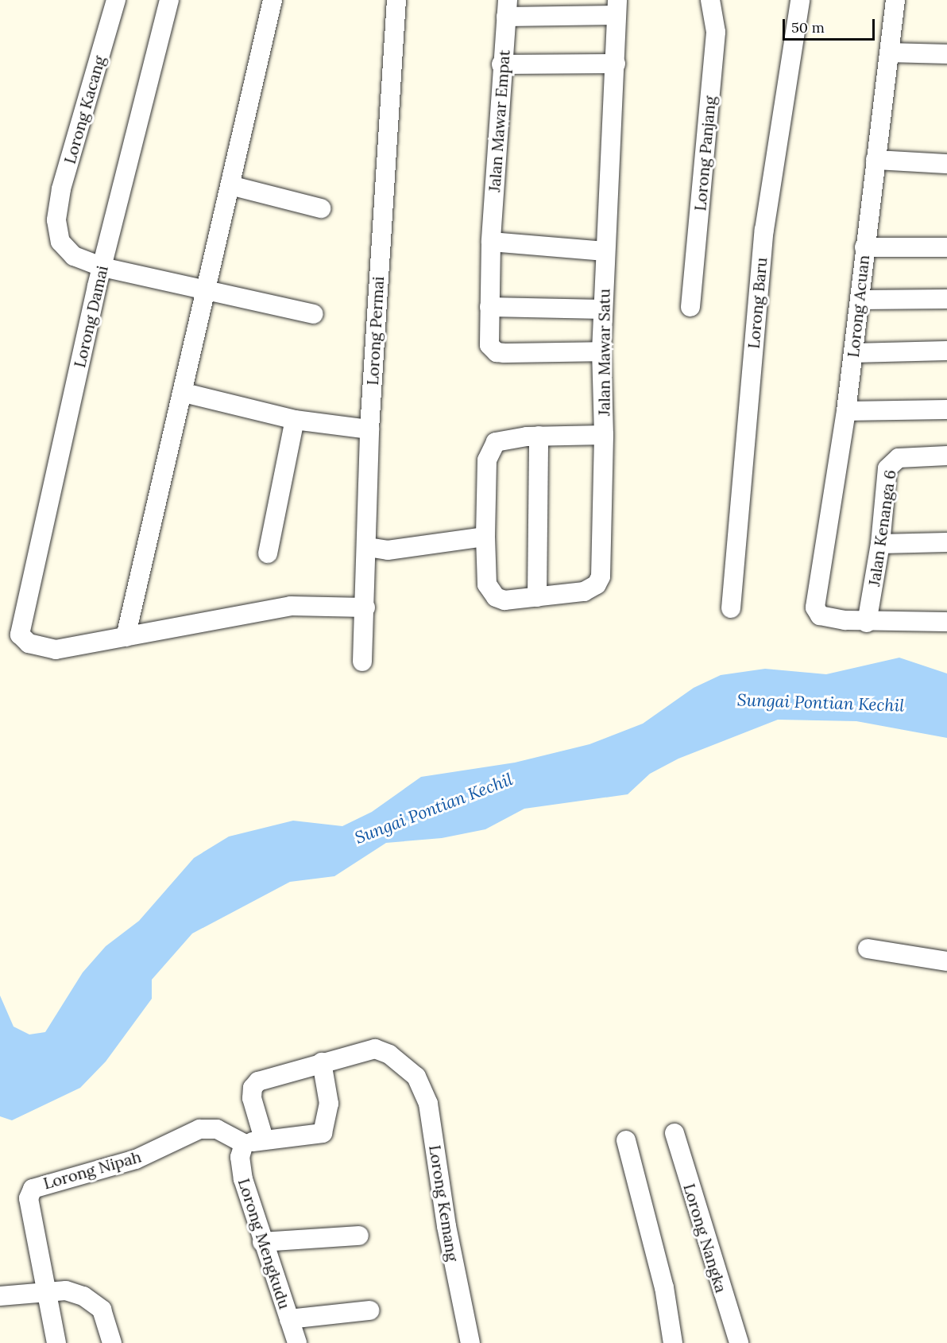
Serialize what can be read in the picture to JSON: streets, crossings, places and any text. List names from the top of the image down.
{
  "streets": {
    "street": [
      "Lorong Kacang",
      "Jalan Mawar Empat",
      "Lorong Panjang",
      "Lorong Baru",
      "Lorong Acuan",
      "Lorong Damai",
      "Lorong Permai",
      "Jalan Mawar Satu",
      "Jalan Kenanga 6",
      "Lorong Nipah",
      "Lorong Kemang",
      "Lorong Nangka",
      "Lorong Mengkudu"
    ]
  },
  "crossings": [
    ["Lorong Kacang", "Lorong Damai"],
    ["Jalan Mawar Empat", "Jalan Mawar Satu"],
    ["Lorong Acuan", "Jalan Kenanga 6"],
    ["Lorong Nipah", "Lorong Mengkudu"]
  ],
  "water": ["Sungai Pontian Kechil"],
  "scale_bar": "50 m"
}
